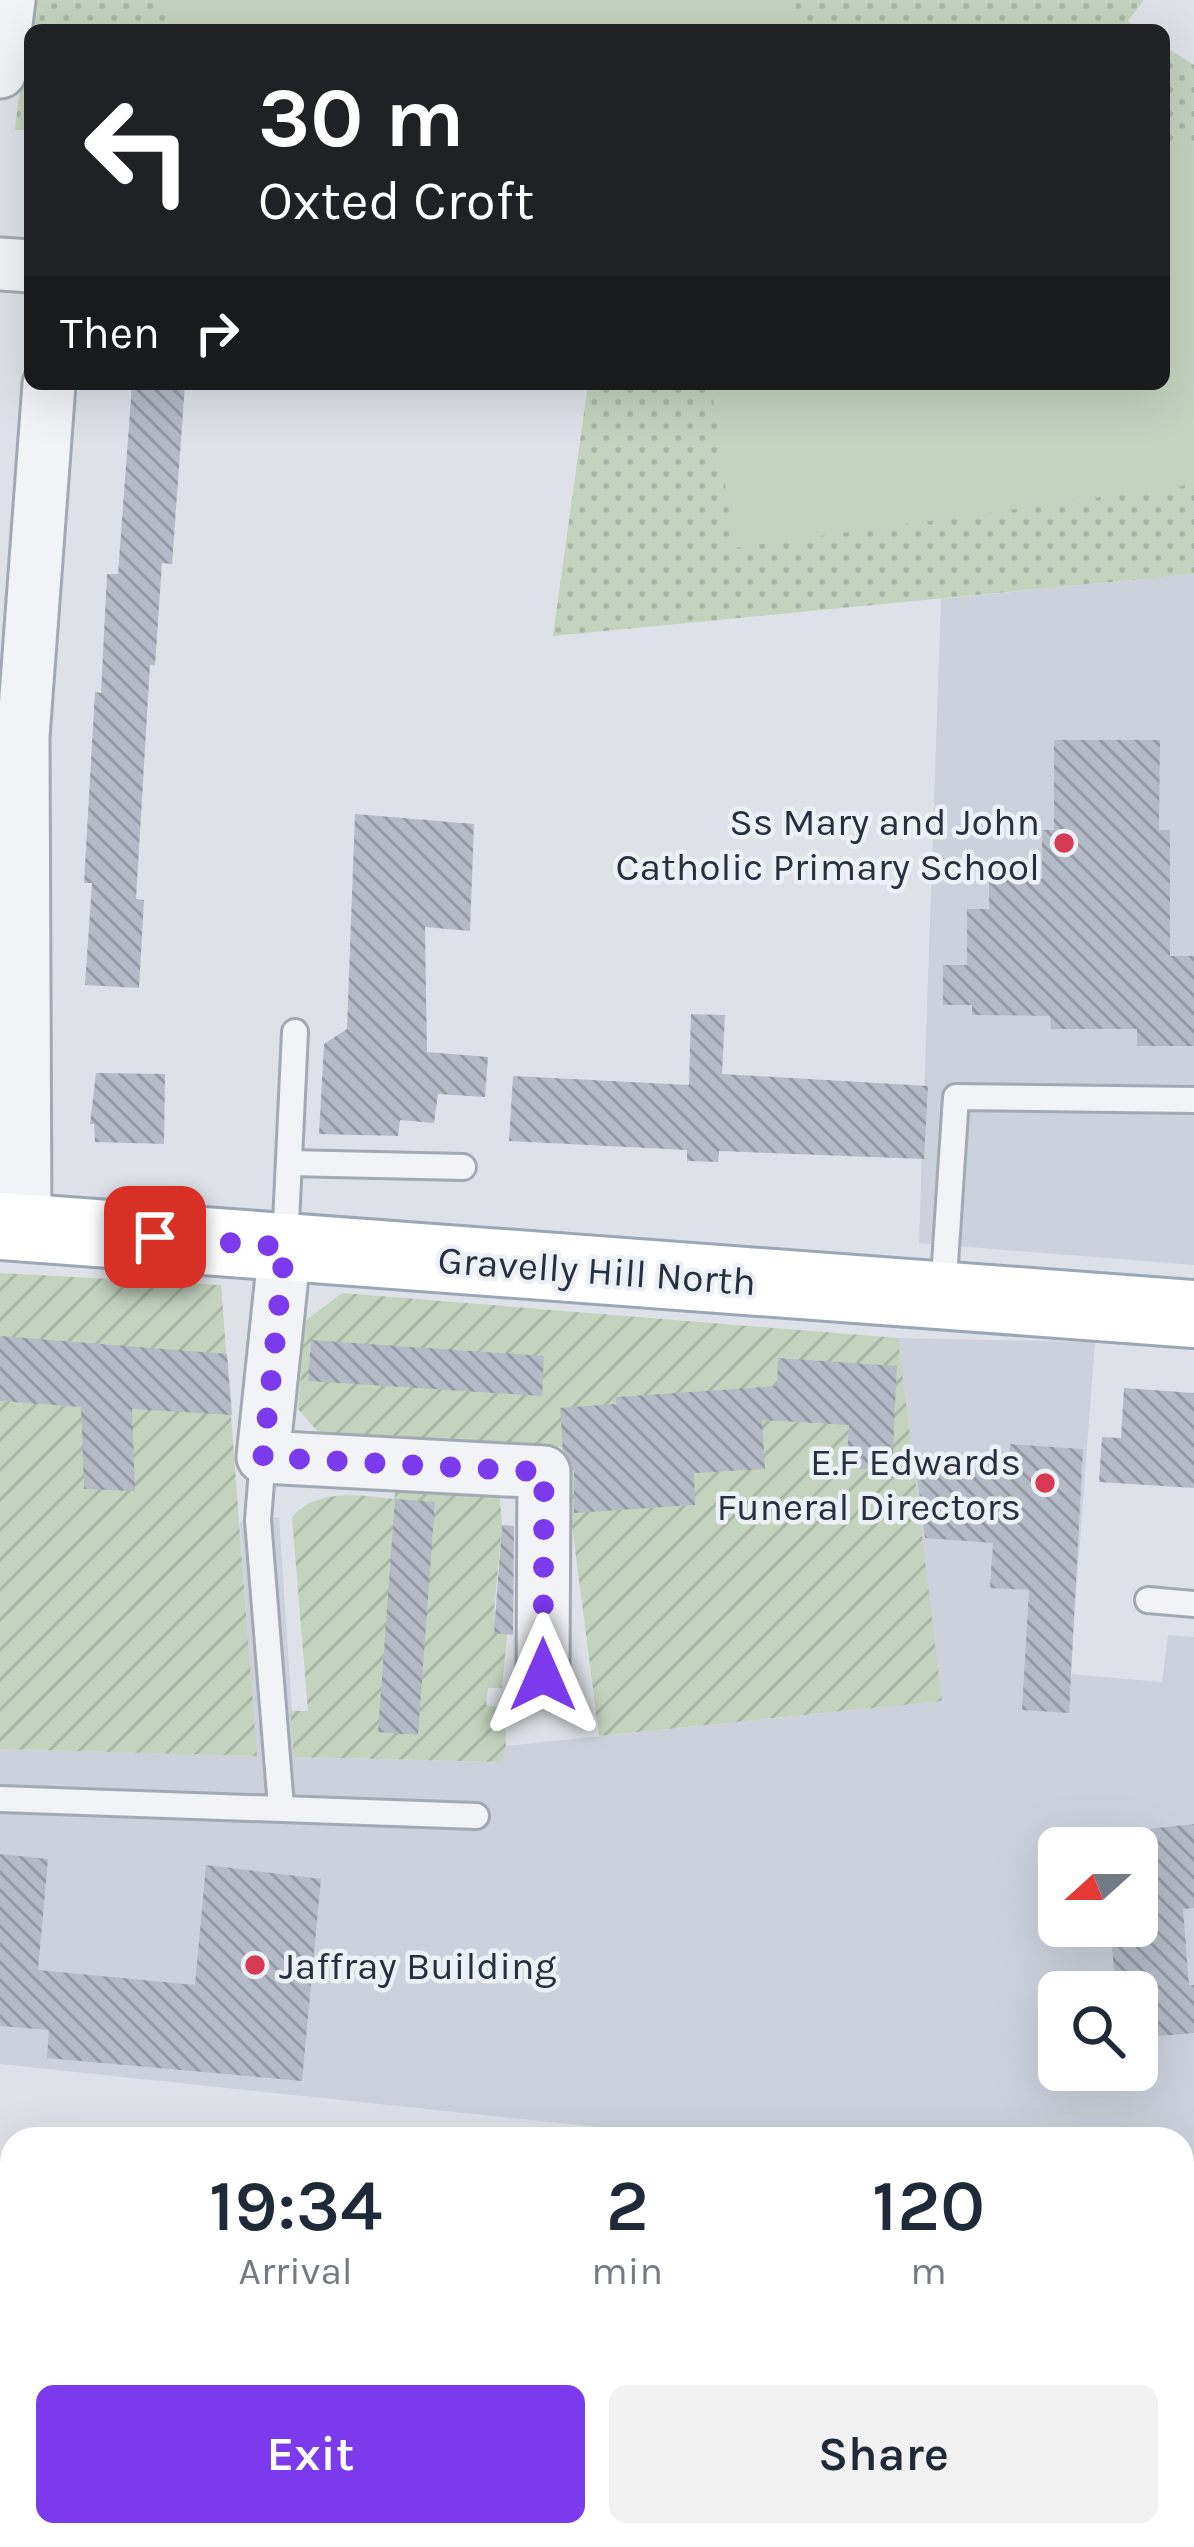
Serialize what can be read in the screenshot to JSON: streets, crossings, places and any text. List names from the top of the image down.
{
  "streets": {
    "main road": ["Gravelly Hill North"]
  },
  "places": ["Ss Mary and John Catholic Primary School", "E.F Edwards Funeral Directors", "Jaffray Building"],
  "north": "left",
  "page": {
    "turn": ["30 m", "Oxted Croft"],
    "then": "Then",
    "eta": [
      "19:34",
      "Arrival",
      "2",
      "min",
      "120",
      "m"
    ],
    "buttons": ["Exit", "Share"]
  }
}
